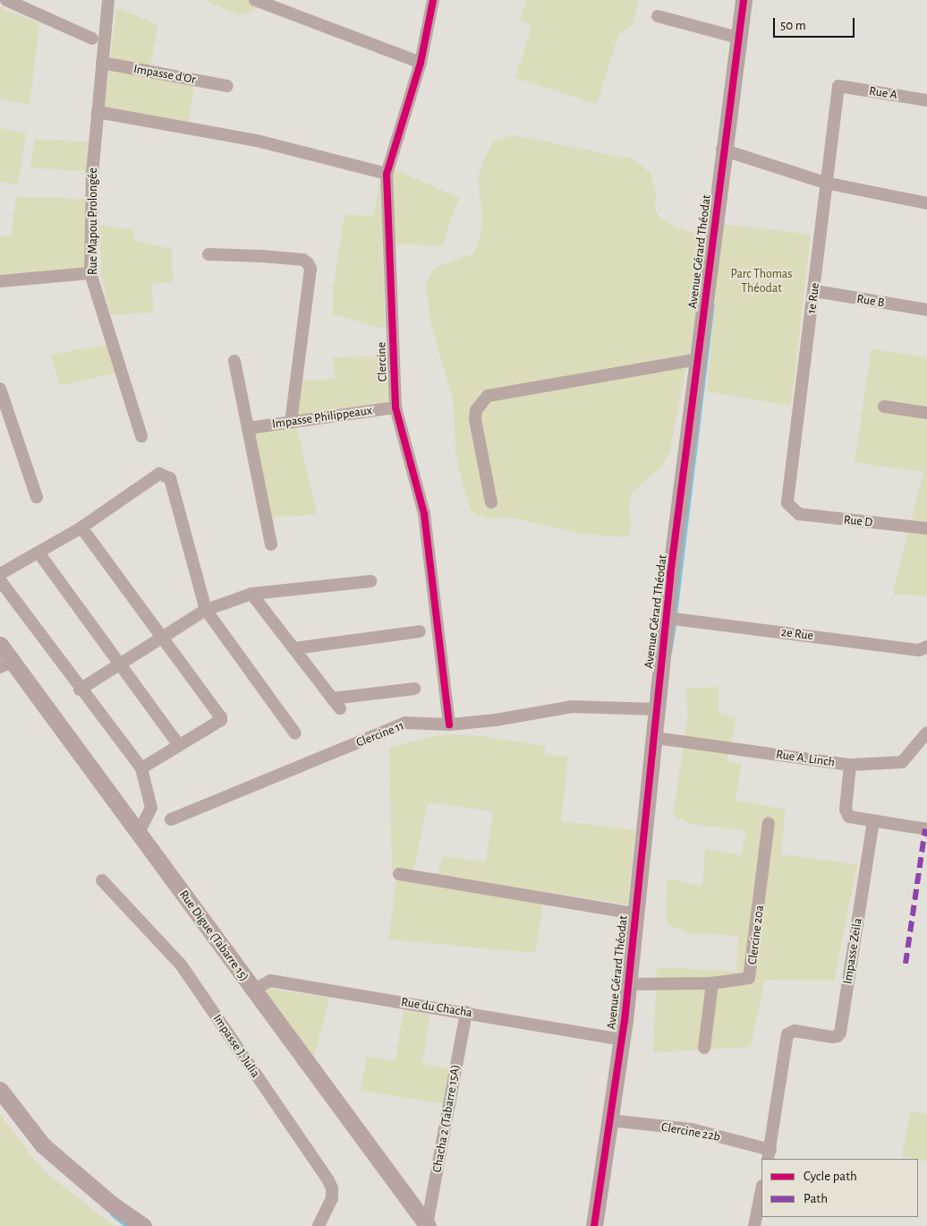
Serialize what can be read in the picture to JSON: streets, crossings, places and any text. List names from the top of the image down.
{
  "streets": {
    "street": [
      "Impasse d'Or",
      "Rue A",
      "Rue Mapou Prolongée",
      "Avenue Gérard Théodat",
      "1e Rue",
      "Rue B",
      "Clercine",
      "Impasse Philippeaux",
      "Rue D",
      "2e Rue",
      "Clercine 11",
      "Rue A. Linch",
      "Clercine 20a",
      "Rue Digue (Tabarre 15)",
      "Impasse Zeila",
      "Rue du Chacha",
      "Impasse J. Julia",
      "Chacha 2 (Tabarre 15A)",
      "Clercine 22b"
    ]
  },
  "crossings": [
    ["Impasse d'Or", "Rue Mapou Prolongée"],
    ["Rue A", "1e Rue"],
    ["Avenue Gérard Théodat", "2e Rue"],
    ["Avenue Gérard Théodat", "Clercine 11"],
    ["Avenue Gérard Théodat", "Rue A. Linch"],
    ["Avenue Gérard Théodat", "Clercine 20a"],
    ["Avenue Gérard Théodat", "Rue du Chacha"],
    ["Avenue Gérard Théodat", "Clercine 22b"],
    ["1e Rue", "Rue B"],
    ["1e Rue", "Rue D"],
    ["Clercine", "Impasse Philippeaux"],
    ["Clercine", "Clercine 11"],
    ["Rue A. Linch", "Impasse Zeila"],
    ["Rue Digue (Tabarre 15)", "Rue du Chacha"],
    ["Rue Digue (Tabarre 15)", "Chacha 2 (Tabarre 15A)"],
    ["Impasse Zeila", "Clercine 22b"],
    ["Rue du Chacha", "Chacha 2 (Tabarre 15A)"]
  ],
  "parks": ["Parc Thomas Théodat"],
  "legend": ["Cycle path", "Path"],
  "scale_bar": "50 m"
}
